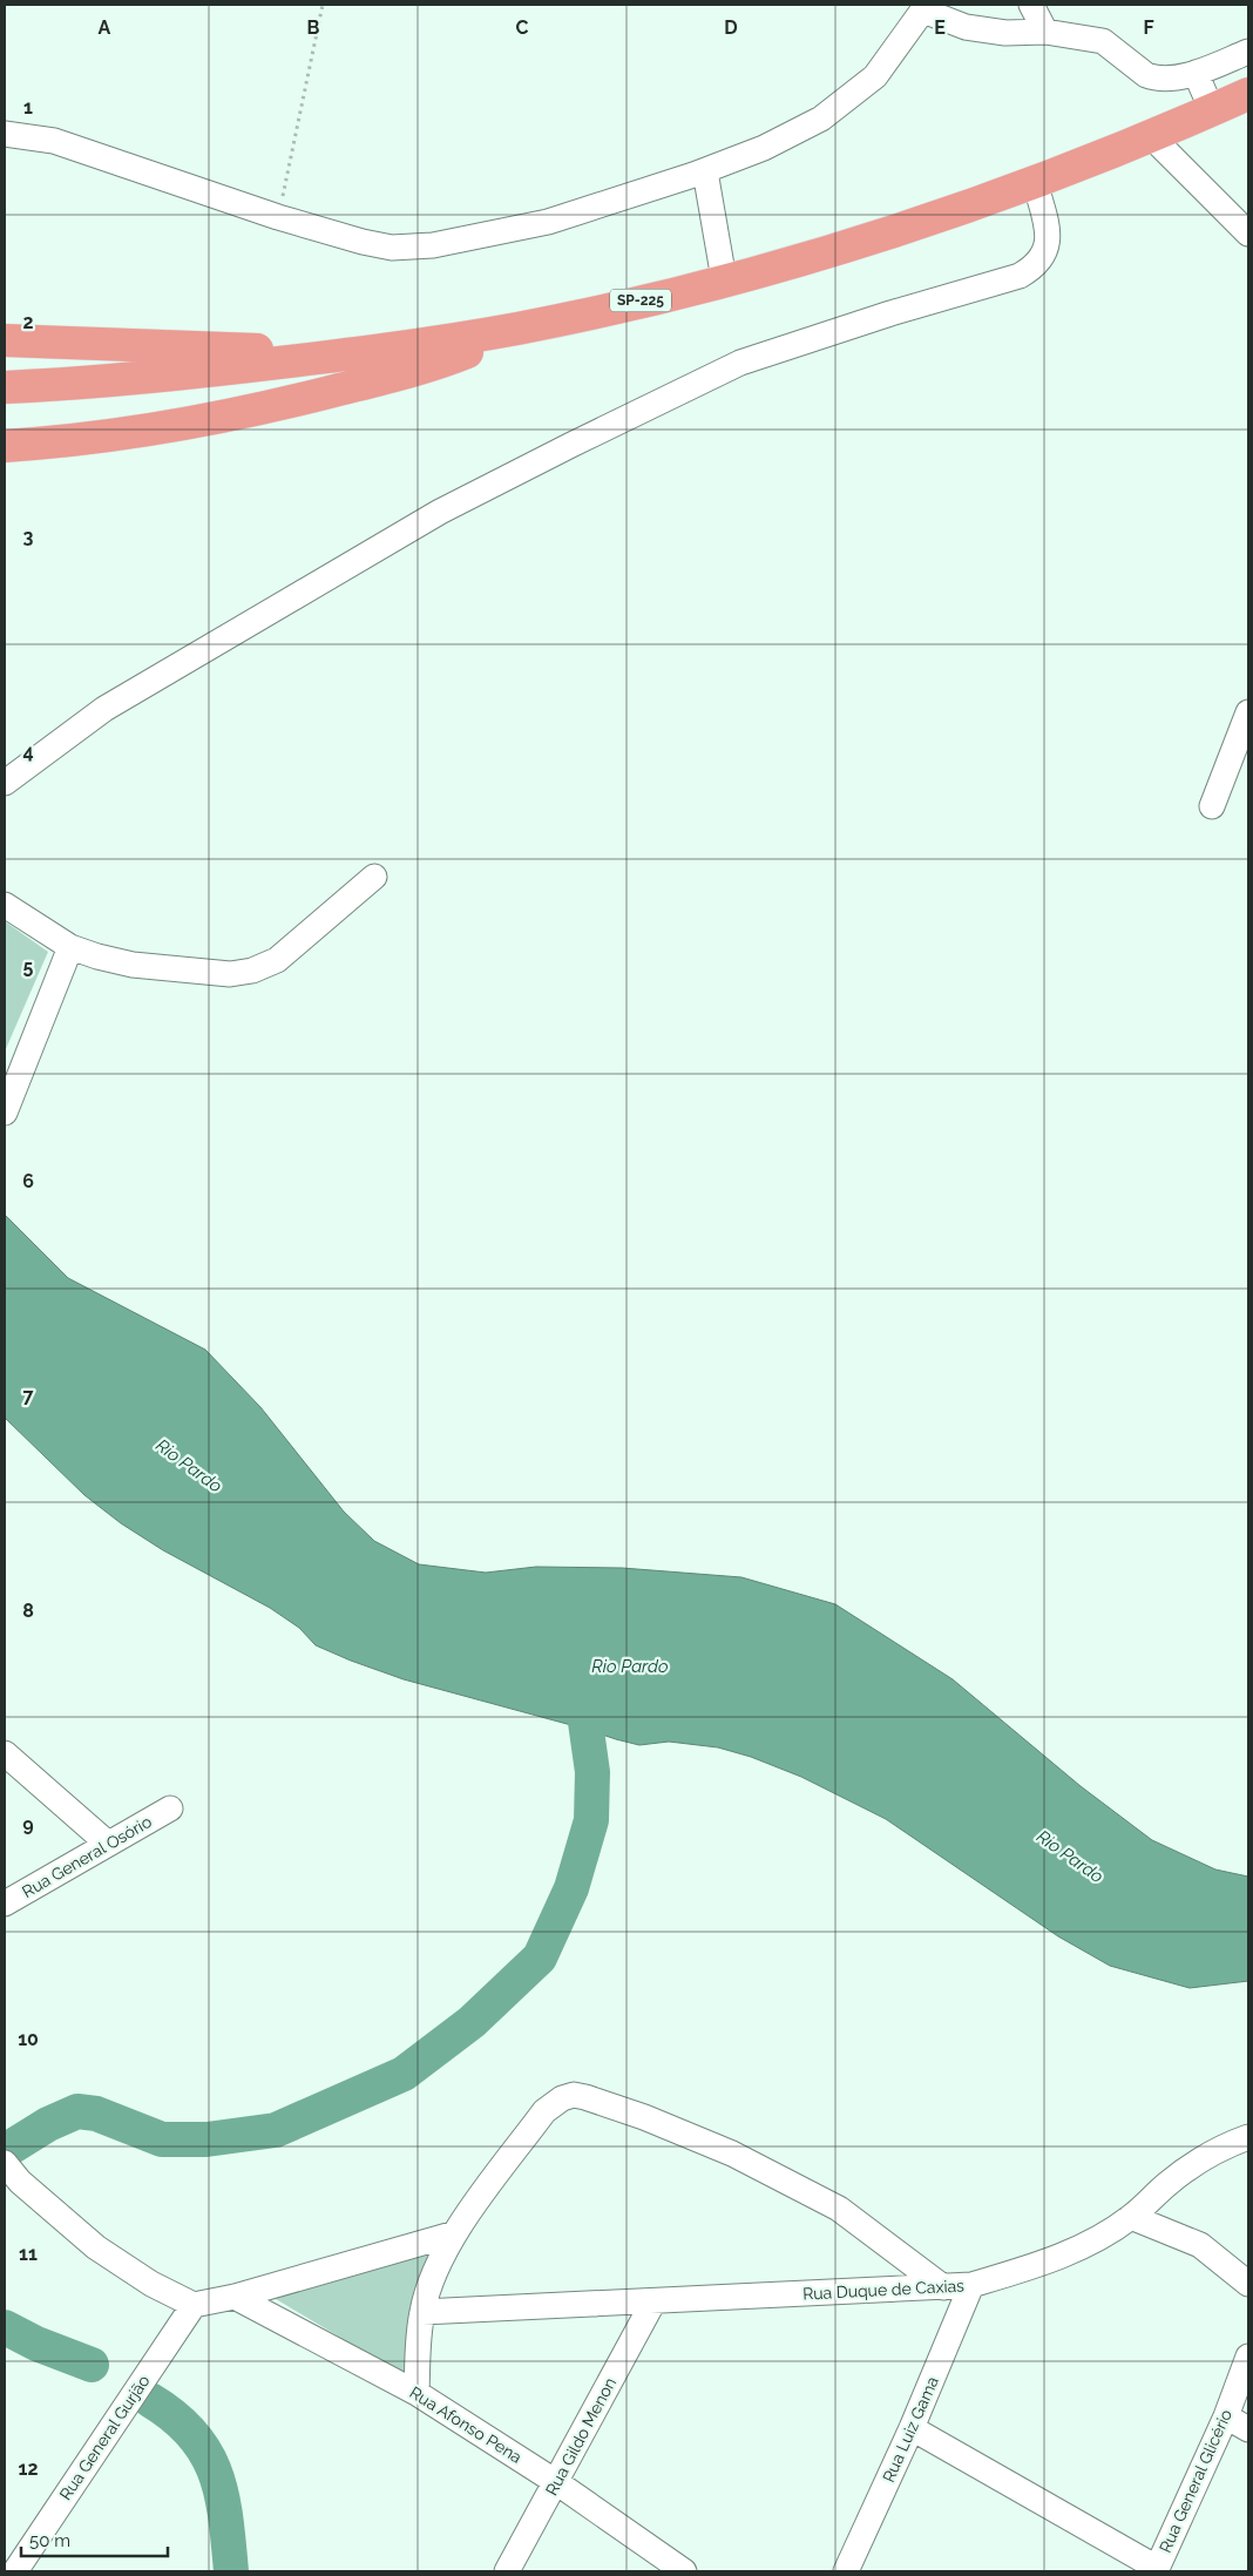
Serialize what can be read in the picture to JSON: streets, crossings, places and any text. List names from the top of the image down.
{
  "streets": {
    "main road": ["SP-225"],
    "street": [
      "Rua General Osório",
      "Rua Duque de Caxias",
      "Rua Afonso Pena",
      "Rua Luiz Gama",
      "Rua Gildo Menon",
      "Rua General Gurjão",
      "Rua General Glicério"
    ]
  },
  "crossings": [
    ["Rua Duque de Caxias", "Rua Luiz Gama"],
    ["Rua Duque de Caxias", "Rua Gildo Menon"],
    ["Rua Afonso Pena", "Rua Gildo Menon"]
  ],
  "water": ["Rio Pardo"],
  "scale_bar": "50 m",
  "grid": {
    "columns": [
      "A",
      "B",
      "C",
      "D",
      "E",
      "F"
    ],
    "rows": [
      "1",
      "2",
      "3",
      "4",
      "5",
      "6",
      "7",
      "8",
      "9",
      "10",
      "11",
      "12"
    ]
  }
}
